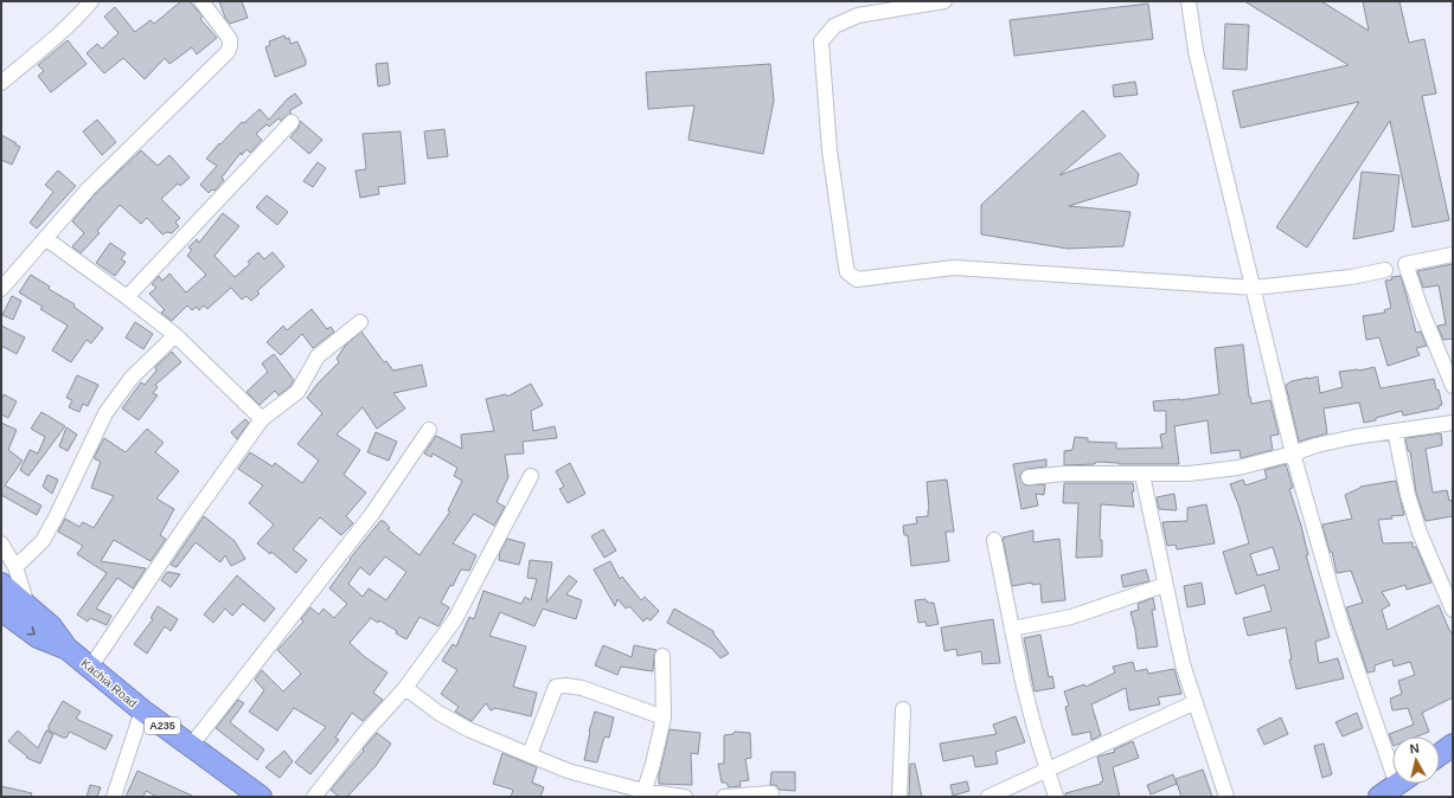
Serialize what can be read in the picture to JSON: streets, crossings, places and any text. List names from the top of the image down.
{
  "streets": {
    "highway": ["Kachia Road", "A235"]
  },
  "crossings": [
    ["Kachia Road", "A235"]
  ],
  "north": "top"
}
